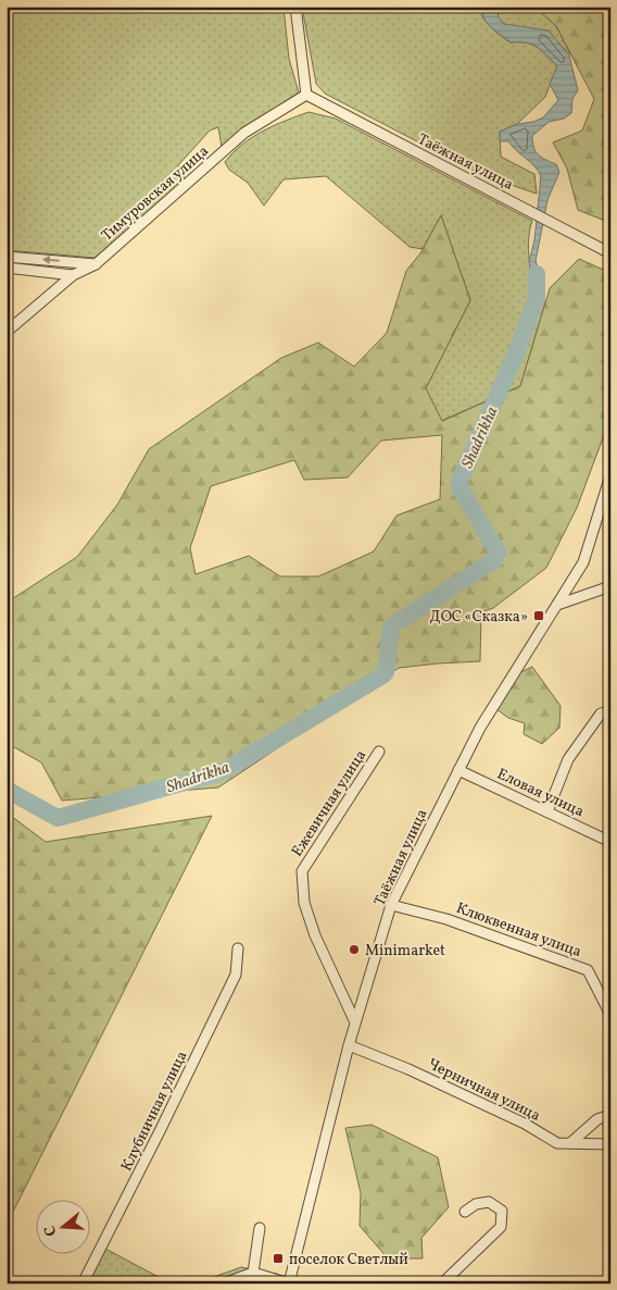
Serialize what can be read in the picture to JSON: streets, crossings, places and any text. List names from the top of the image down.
{
  "streets": {
    "street": [
      "Таёжная улица",
      "Тимуровская улица",
      "Еловая улица",
      "Ежевичная улица",
      "Клюквенная улица",
      "Черничная улица",
      "Клубничная улица"
    ]
  },
  "crossings": [
    ["Таёжная улица", "Тимуровская улица"],
    ["Таёжная улица", "Еловая улица"],
    ["Таёжная улица", "Ежевичная улица"],
    ["Таёжная улица", "Клюквенная улица"],
    ["Таёжная улица", "Черничная улица"]
  ],
  "water": ["Shadrikha"],
  "places": {
    "transit": ["ДОС «Сказка»", "поселок Светлый"],
    "other": ["Minimarket"]
  },
  "north": "left"
}
